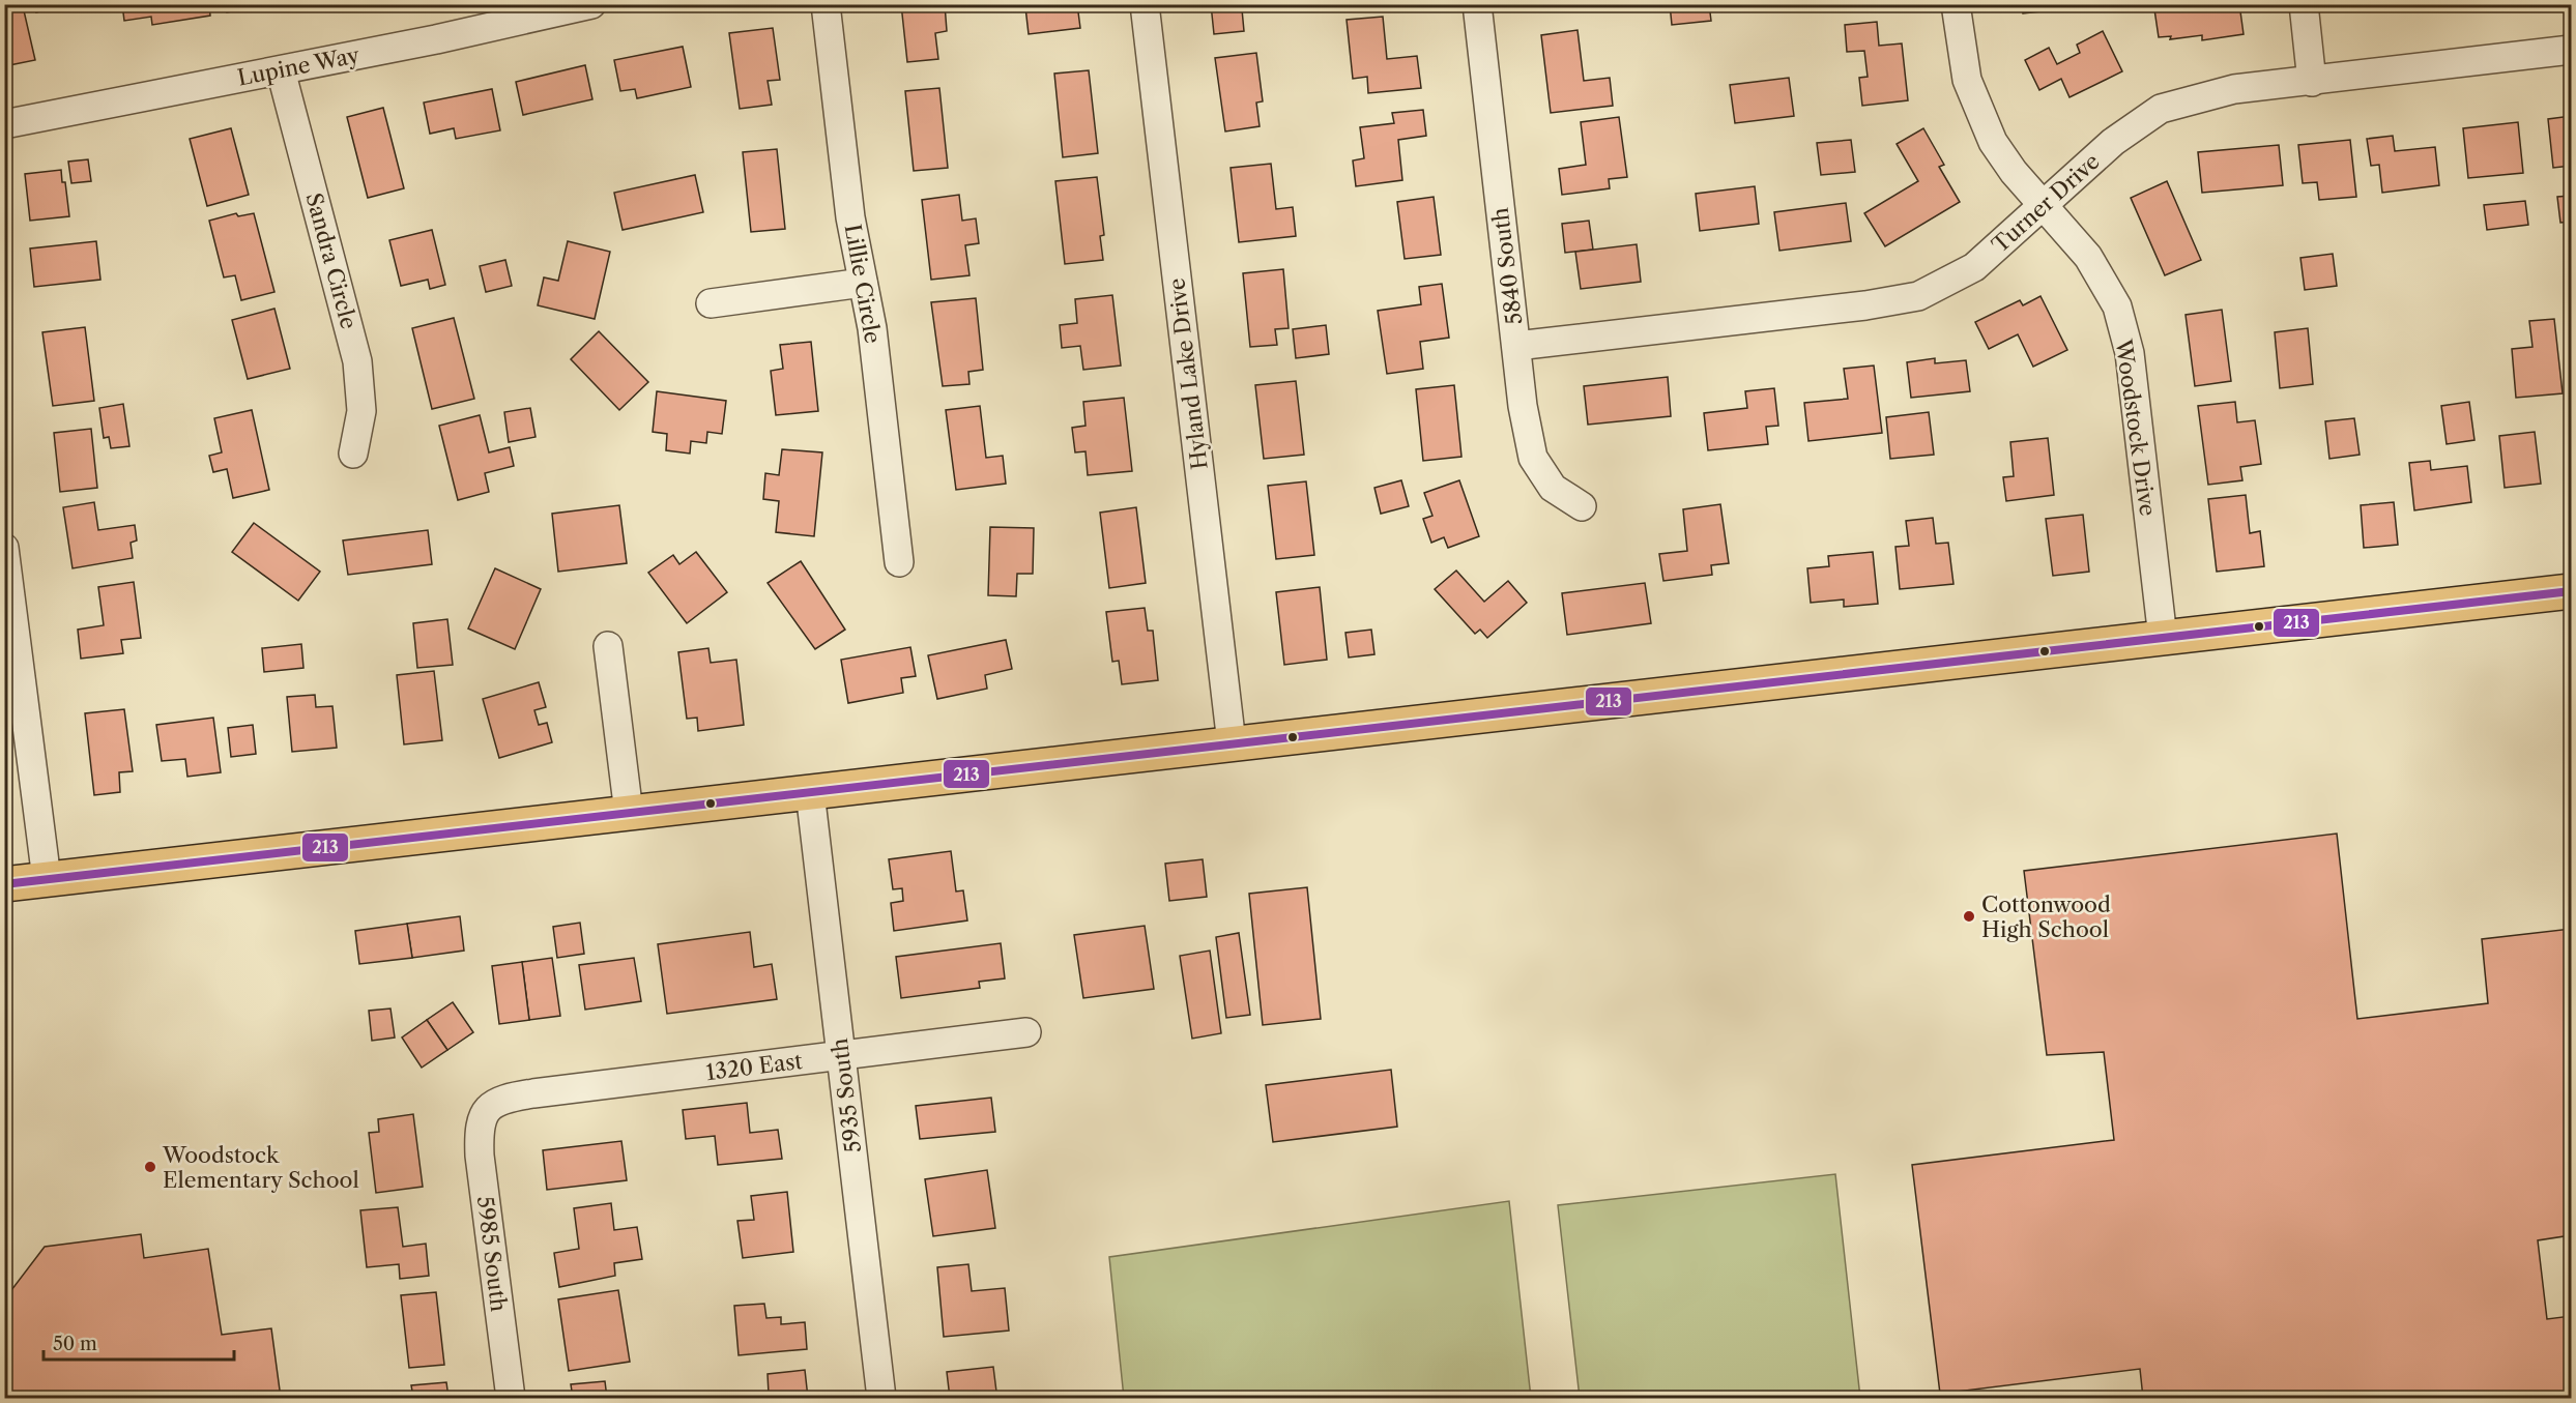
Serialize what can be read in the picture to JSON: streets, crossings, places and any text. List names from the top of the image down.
{
  "streets": {
    "street": [
      "Lupine Way",
      "Turner Drive",
      "Sandra Circle",
      "5840 South",
      "Lillie Circle",
      "Hyland Lake Drive",
      "Woodstock Drive",
      "1320 East",
      "5935 South",
      "5985 South"
    ]
  },
  "crossings": [
    ["Lupine Way", "Sandra Circle"],
    ["Turner Drive", "5840 South"],
    ["Turner Drive", "Woodstock Drive"],
    ["1320 East", "5935 South"],
    ["1320 East", "5985 South"]
  ],
  "places": ["Cottonwood High School", "Woodstock Elementary School"],
  "lines": ["transit line 213"],
  "scale_bar": "50 m"
}
